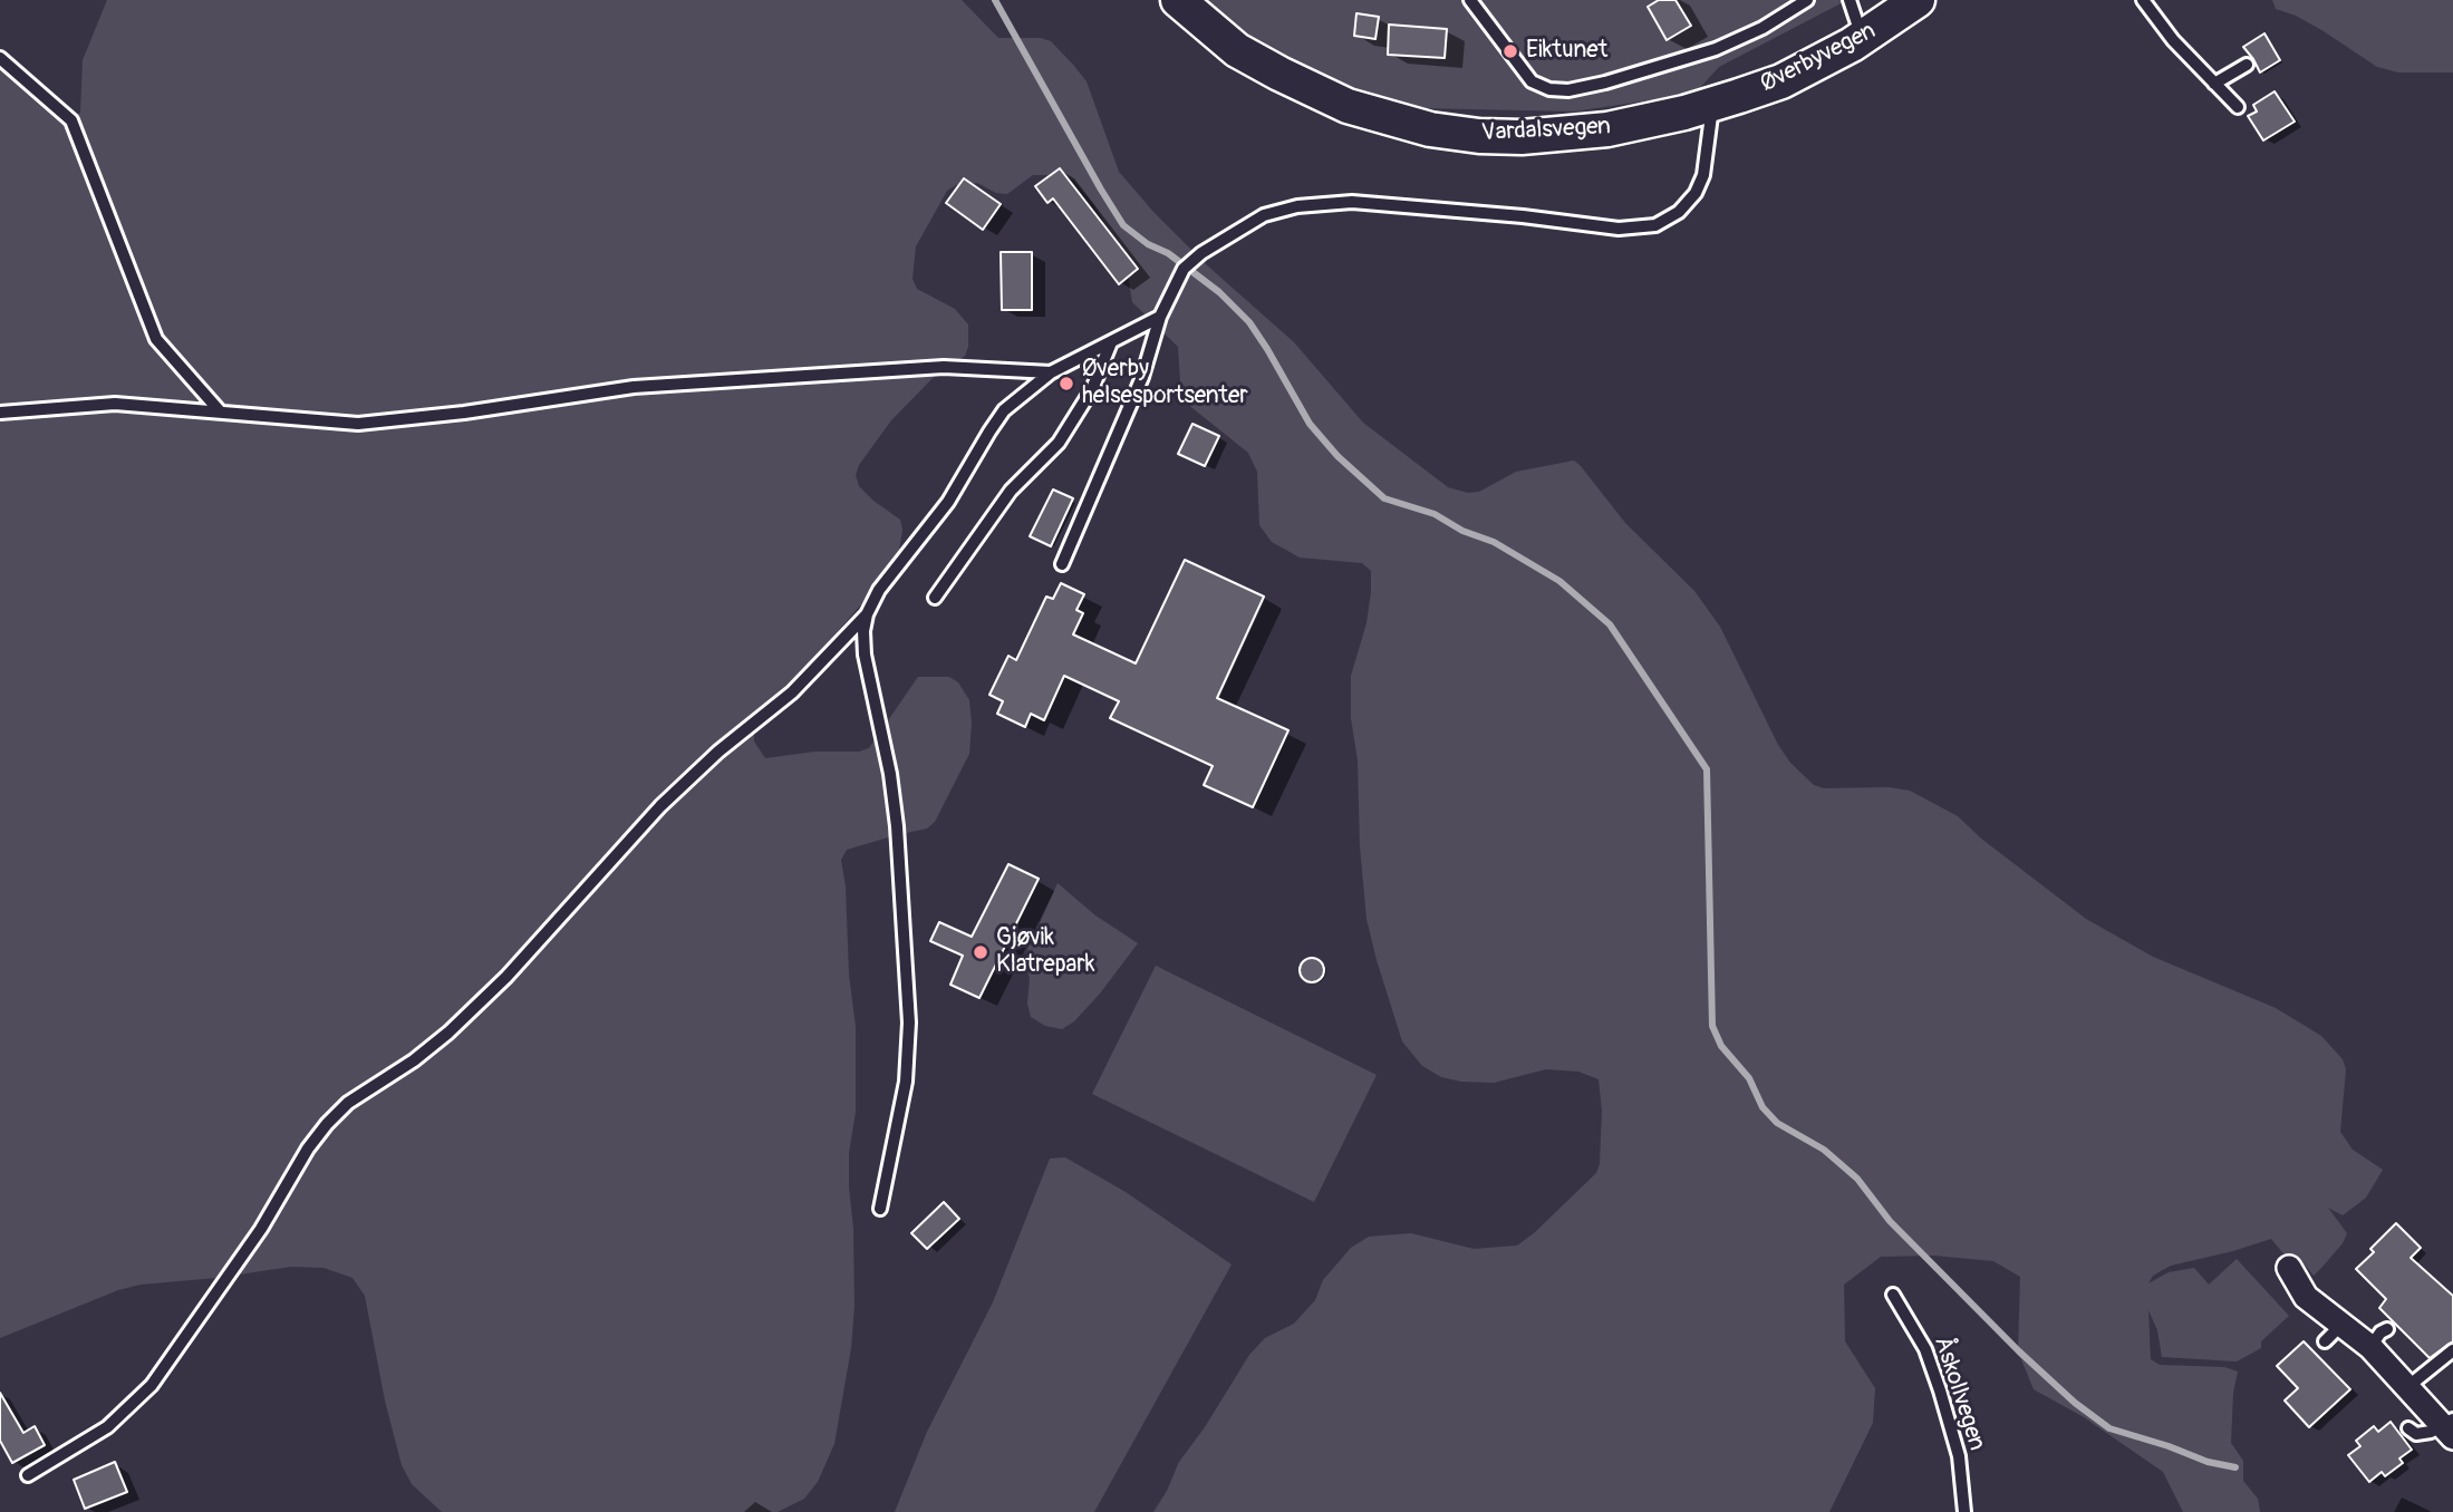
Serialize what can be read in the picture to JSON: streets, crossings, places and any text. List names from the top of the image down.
{
  "streets": {
    "main road": ["Øverbyvegen", "Vardalsvegen"],
    "lane": ["Åskollvegen"]
  },
  "crossings": [
    ["Øverbyvegen", "Vardalsvegen"]
  ],
  "places": ["Eiktunet", "Øverby helsesportsenter", "Gjøvik Klatrepark"]
}
